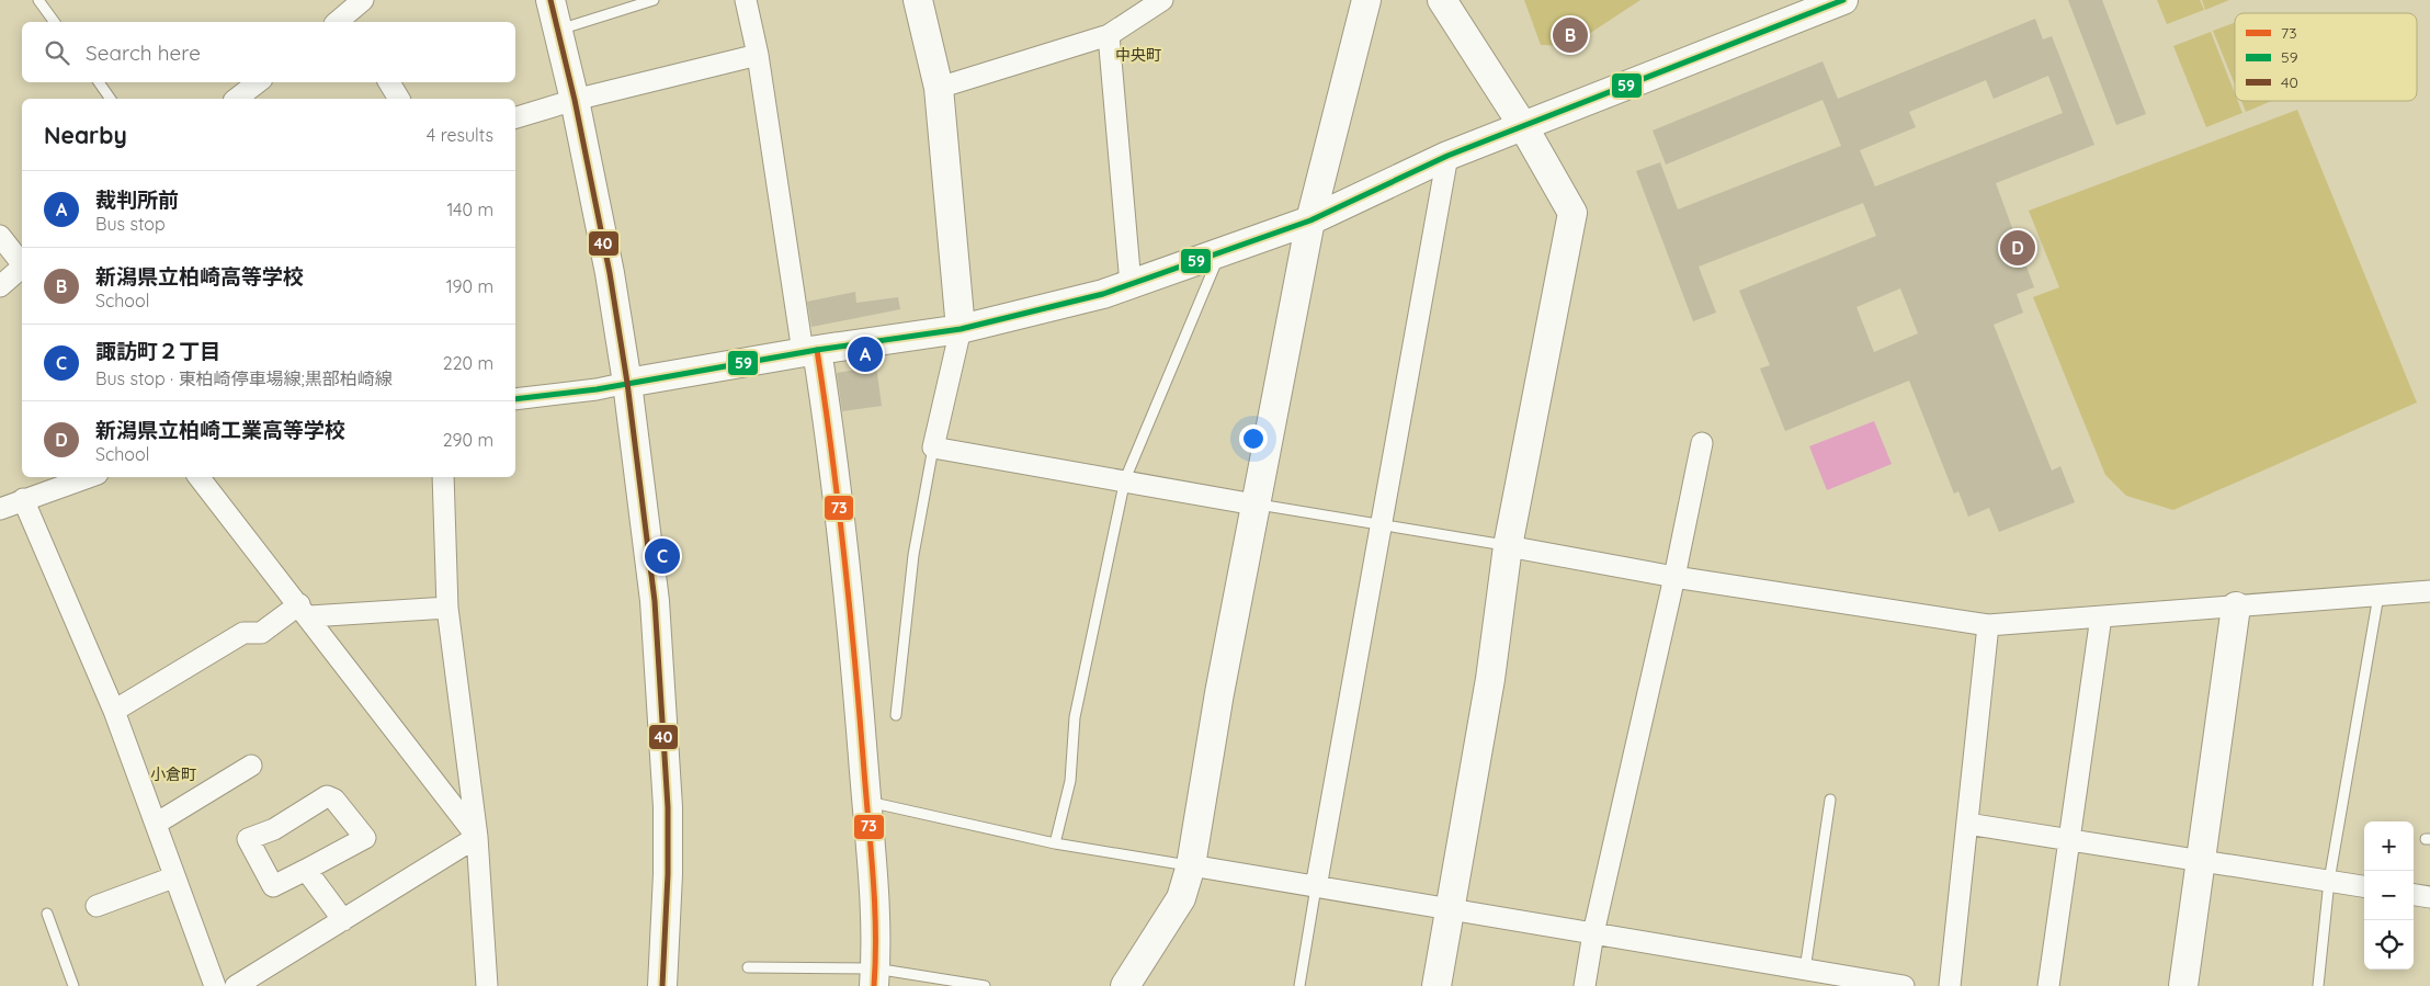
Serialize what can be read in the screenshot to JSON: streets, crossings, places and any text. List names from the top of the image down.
{
  "districts": ["中央町", "小倉町"],
  "lines": ["transit line 59", "transit line 40", "transit line 73"],
  "legend": ["73", "59", "40"],
  "page": {
    "pins": [
      "B",
      "D",
      "A",
      "C"
    ],
    "search": "Search here",
    "heading": ["Nearby", "4 results"],
    "list": [
      {
        "mark": "A",
        "name": "裁判所前",
        "note": "Bus stop",
        "value": "140 m"
      },
      {
        "mark": "B",
        "name": "新潟県立柏崎高等学校",
        "note": "School",
        "value": "190 m"
      },
      {
        "mark": "C",
        "name": "諏訪町２丁目",
        "note": "Bus stop · 東柏崎停車場線;黒部柏崎線",
        "value": "220 m"
      },
      {
        "mark": "D",
        "name": "新潟県立柏崎工業高等学校",
        "note": "School",
        "value": "290 m"
      }
    ],
    "map_buttons": ["+", "−"]
  }
}
